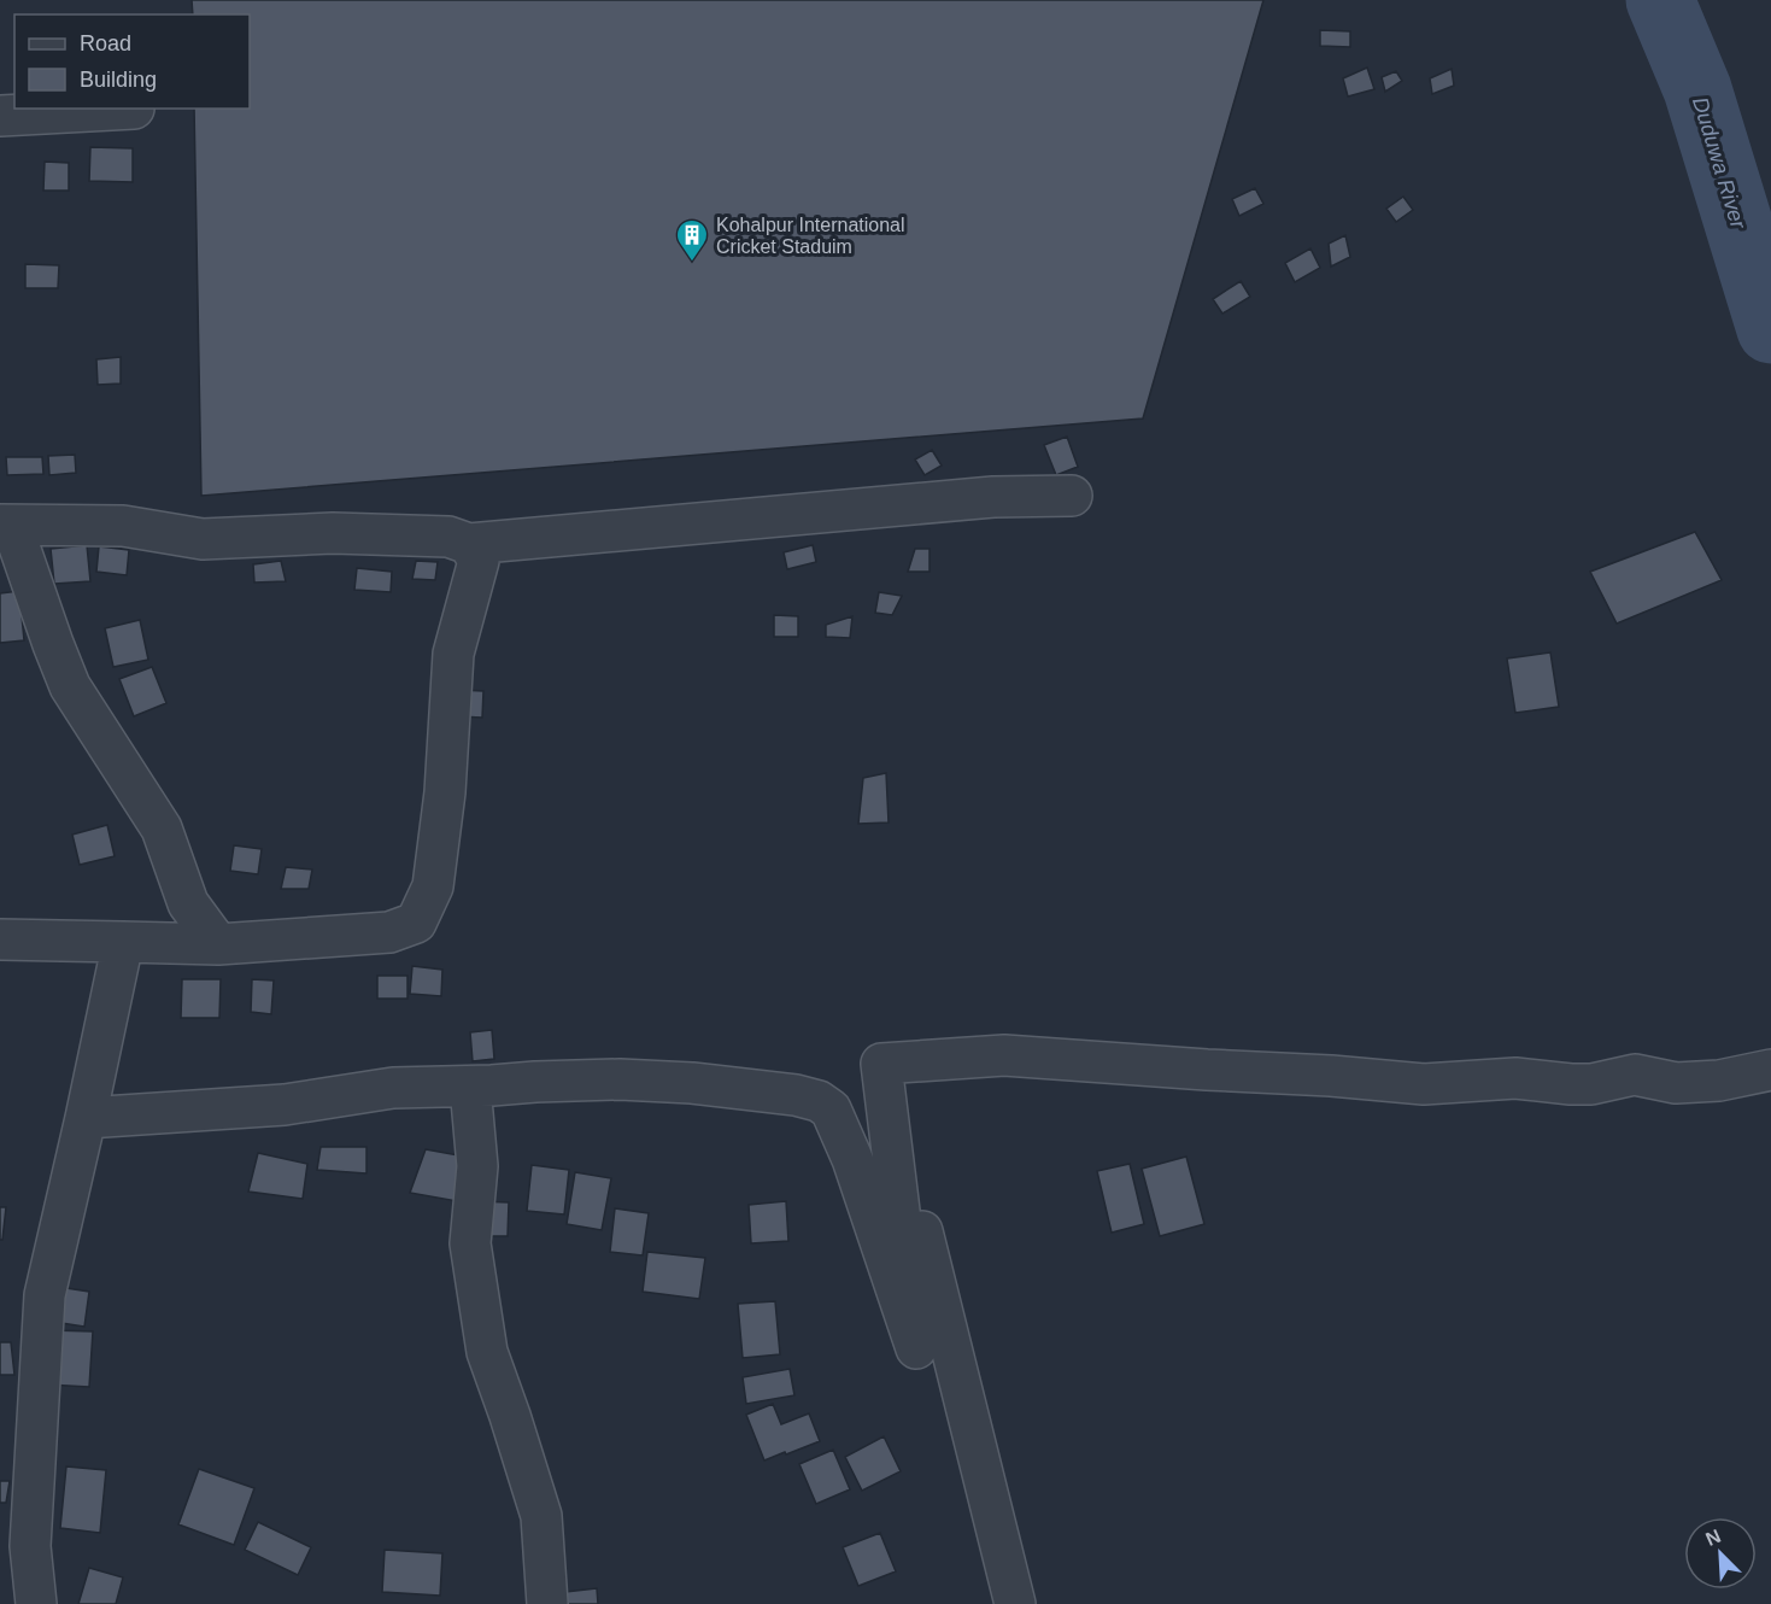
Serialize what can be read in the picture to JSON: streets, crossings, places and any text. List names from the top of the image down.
{
  "water": ["Duduwa River"],
  "places": {
    "building": ["Kohalpur International Cricket Staduim"]
  },
  "legend": ["Road", "Building"],
  "north": "top left"
}
